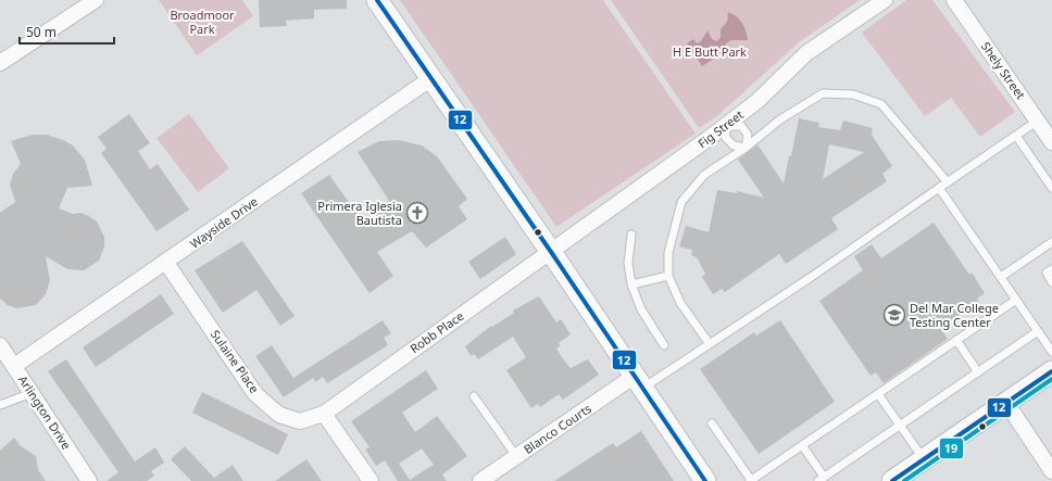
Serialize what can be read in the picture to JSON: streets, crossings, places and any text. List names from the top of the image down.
{
  "streets": {
    "street": [
      "Shely Street",
      "Fig Street",
      "Wayside Drive",
      "Robb Place",
      "Sulaine Place",
      "Arlington Drive",
      "Blanco Courts"
    ]
  },
  "crossings": [
    ["Fig Street", "Robb Place"],
    ["Wayside Drive", "Sulaine Place"],
    ["Wayside Drive", "Arlington Drive"],
    ["Robb Place", "Sulaine Place"]
  ],
  "parks": ["Broadmoor Park", "H E Butt Park"],
  "places": {
    "church": ["Primera Iglesia Bautista"],
    "school or university": ["Del Mar College Testing Center"]
  },
  "lines": ["transit line 12", "transit line 19"],
  "scale_bar": "50 m"
}
